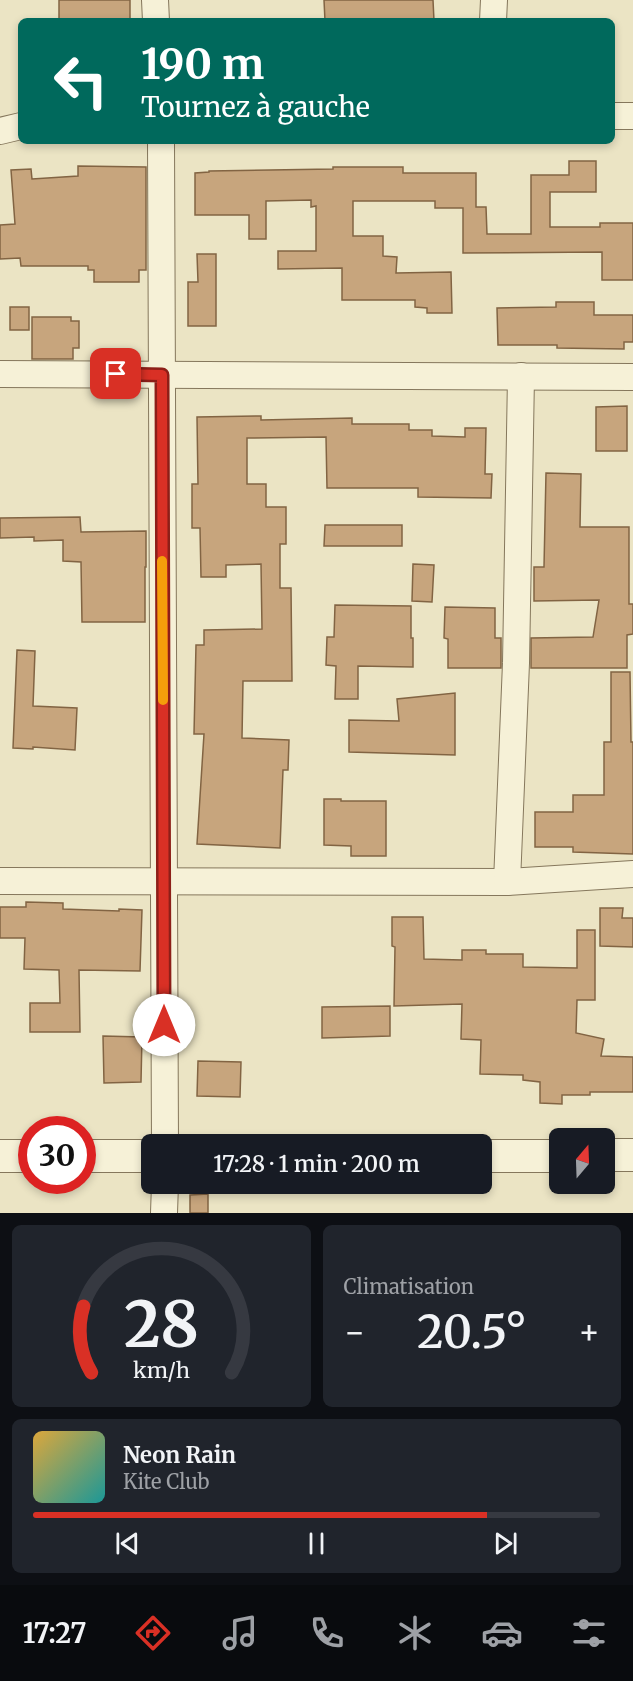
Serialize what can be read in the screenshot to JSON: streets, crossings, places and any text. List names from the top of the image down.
{
  "north": "top",
  "page": {
    "turn": ["190 m", "Tournez à gauche"],
    "limit": "30",
    "trip": "17:28 · 1 min · 200 m",
    "tile": "Climatisation",
    "heat": ["−", "20.5°", "+"],
    "song": ["Neon Rain", "Kite Club"],
    "tabs": "17:27",
    "gauge": ["28", "km/h"]
  }
}
